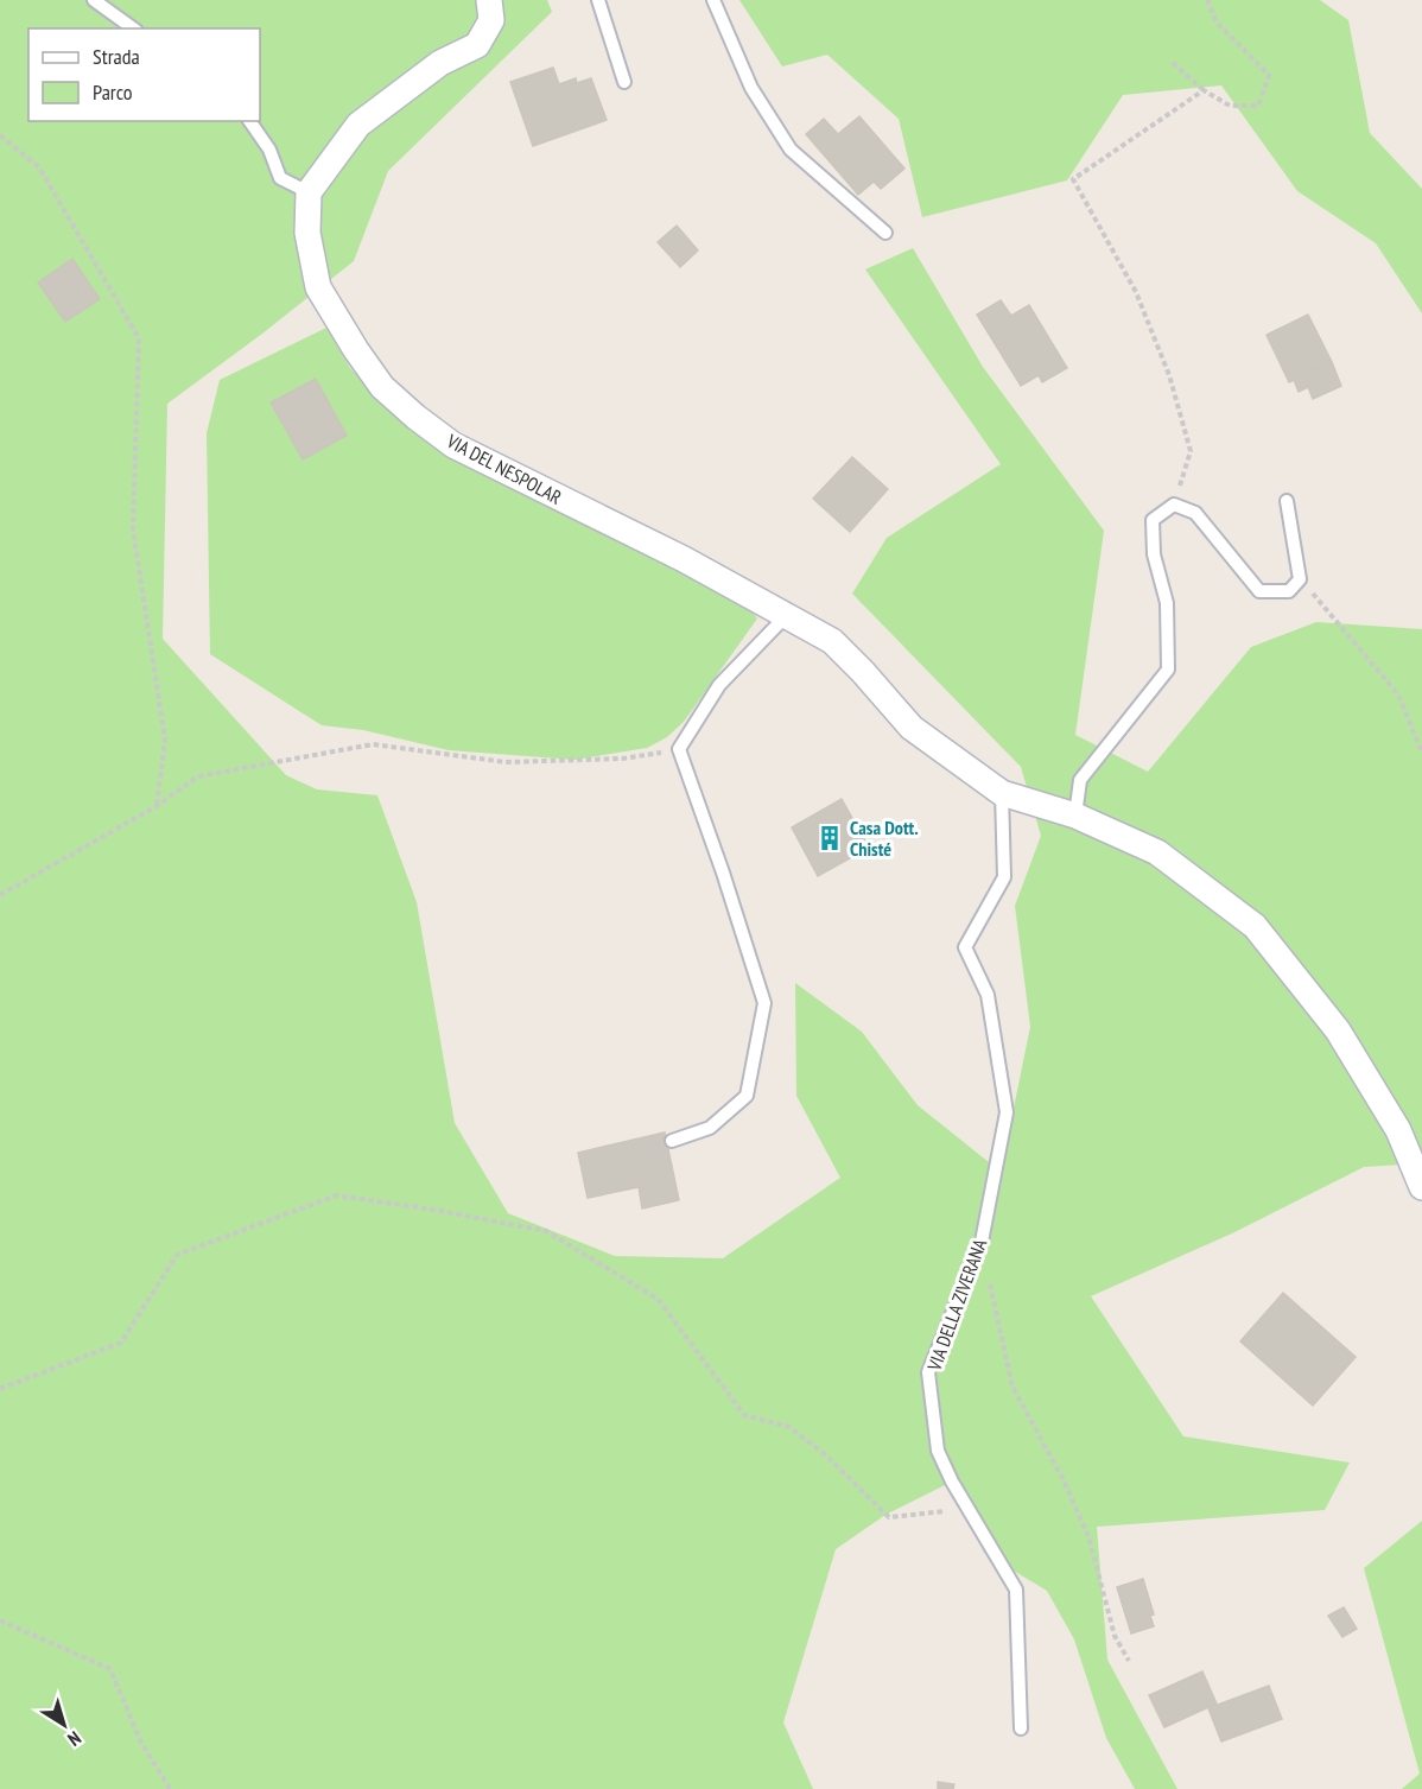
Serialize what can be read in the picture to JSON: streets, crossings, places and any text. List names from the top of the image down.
{
  "streets": {
    "street": ["VIA DEL NESPOLAR"],
    "lane": ["VIA DELLA ZIVERANA"]
  },
  "places": {
    "building": ["Casa Dott. Chisté"]
  },
  "legend": ["Strada", "Parco"],
  "north": "bottom right"
}
